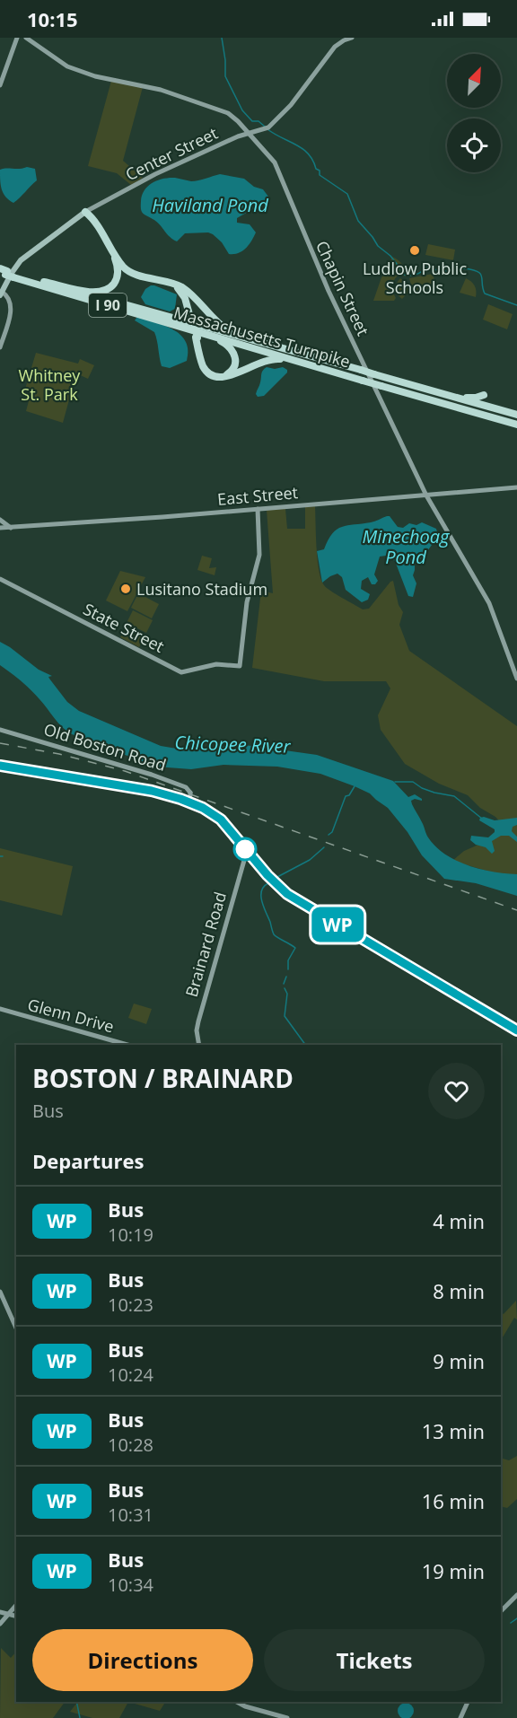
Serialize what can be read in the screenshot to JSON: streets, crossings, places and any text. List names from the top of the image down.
{
  "streets": {
    "highway": ["I 90", "Massachusetts Turnpike"],
    "main road": [
      "Center Street",
      "Chapin Street",
      "East Street",
      "State Street",
      "Old Boston Road",
      "Brainard Road",
      "Glenn Drive"
    ]
  },
  "crossings": [
    ["Center Street", "Chapin Street"],
    ["Chapin Street", "East Street"],
    ["East Street", "State Street"]
  ],
  "water": ["Haviland Pond", "Minechoag Pond", "Chicopee River"],
  "parks": ["Whitney St. Park"],
  "places": ["Ludlow Public Schools", "Lusitano Stadium"],
  "lines": ["bus line WP"],
  "north": "top right",
  "page": {
    "status": "10:15",
    "on_map": "WP",
    "heading": [
      ["BOSTON / BRAINARD", "Bus"],
      "Departures"
    ],
    "list": [
      {
        "mark": "WP",
        "name": "Bus",
        "note": "10:19",
        "value": "4 min"
      },
      {
        "mark": "WP",
        "name": "Bus",
        "note": "10:23",
        "value": "8 min"
      },
      {
        "mark": "WP",
        "name": "Bus",
        "note": "10:24",
        "value": "9 min"
      },
      {
        "mark": "WP",
        "name": "Bus",
        "note": "10:28",
        "value": "13 min"
      },
      {
        "mark": "WP",
        "name": "Bus",
        "note": "10:31",
        "value": "16 min"
      },
      {
        "mark": "WP",
        "name": "Bus",
        "note": "10:34",
        "value": "19 min"
      }
    ],
    "buttons": ["Directions", "Tickets"]
  }
}
